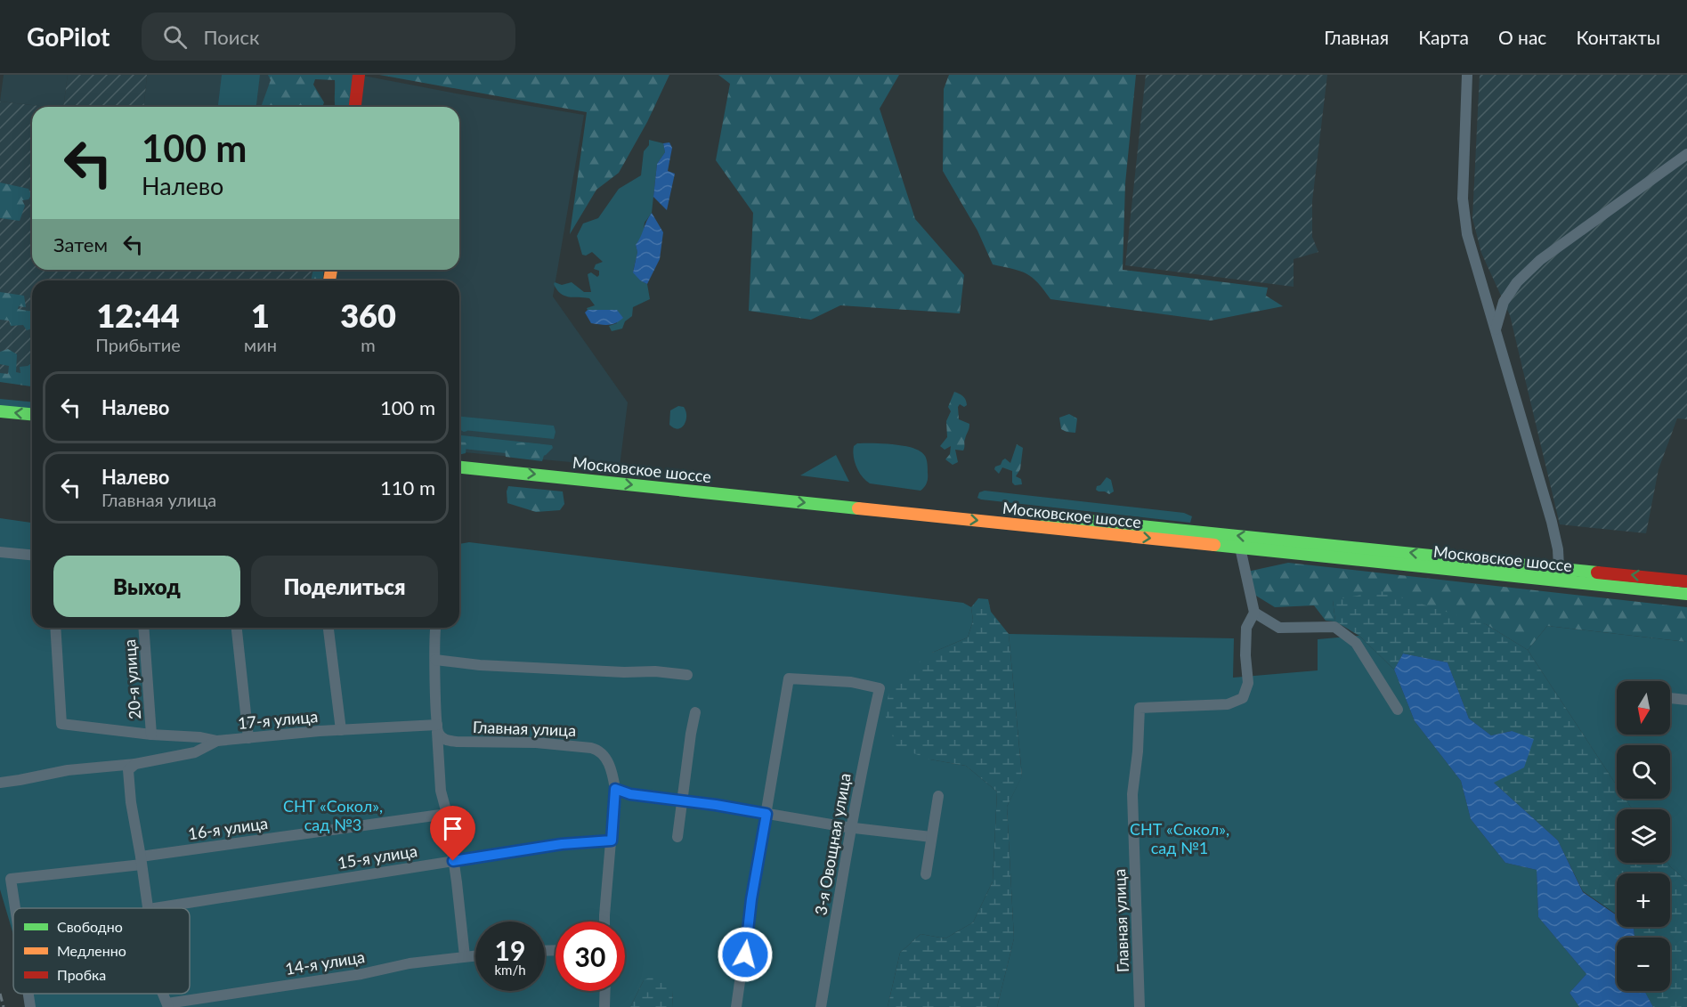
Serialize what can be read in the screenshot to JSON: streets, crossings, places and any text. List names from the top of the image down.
{
  "streets": {
    "main road": ["Московское шоссе"],
    "street": [
      "20-я улица",
      "17-я улица",
      "Главная улица",
      "16-я улица",
      "3-я Овощная улица",
      "15-я улица",
      "14-я улица"
    ]
  },
  "crossings": [
    ["17-я улица", "Главная улица"],
    ["Главная улица", "15-я улица"]
  ],
  "parks": ["СНТ «Сокол», сад №3", "СНТ «Сокол», сад №1"],
  "legend": ["Свободно", "Медленно", "Пробка"],
  "north": "bottom",
  "page": {
    "header": "GoPilot",
    "search": "Поиск",
    "nav": [
      "Главная",
      "Карта",
      "О нас",
      "Контакты"
    ],
    "turn": ["100 m", "Налево"],
    "then": "Затем",
    "eta": [
      "12:44",
      "Прибытие",
      "1",
      "мин",
      "360",
      "m"
    ],
    "list": [
      {
        "name": "Налево",
        "value": "100 m"
      },
      {
        "name": "Налево",
        "note": "Главная улица",
        "value": "110 m"
      }
    ],
    "buttons": ["Выход", "Поделиться"],
    "map_buttons": ["+", "−"],
    "speed": "19 km/h",
    "limit": "30"
  }
}
